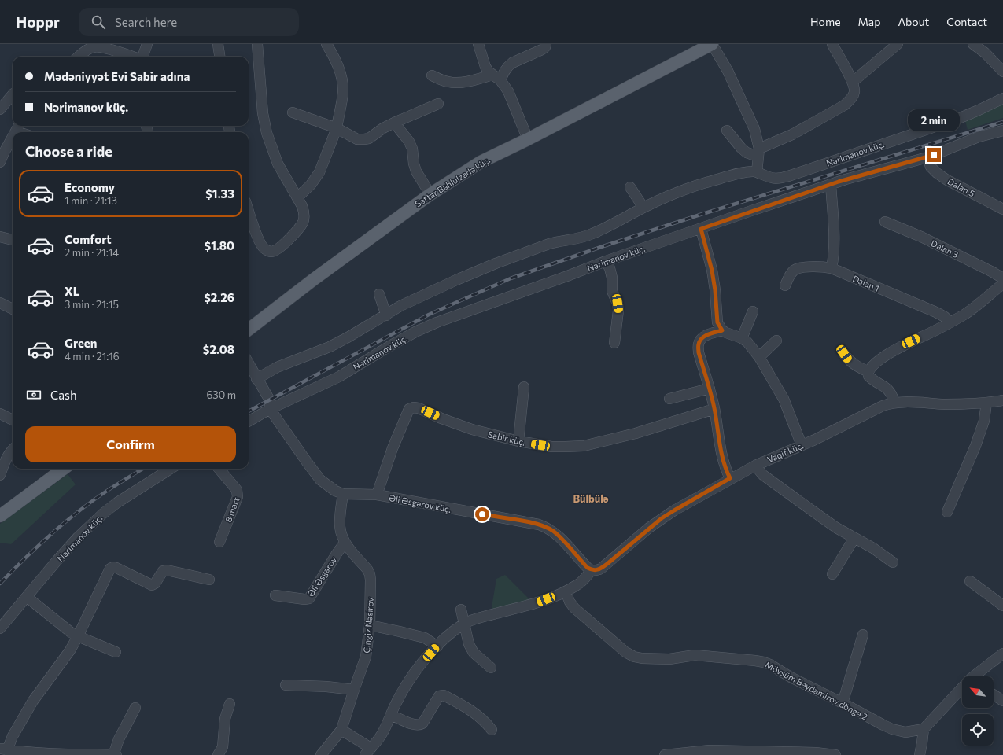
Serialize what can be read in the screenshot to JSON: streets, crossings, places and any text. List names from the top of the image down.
{
  "streets": {
    "main road": ["Səttar Bəhlulzadə küç."],
    "street": [
      "Nərimanov küç.",
      "Dalan 5",
      "Dalan 3",
      "Dalan 1",
      "Sabir küç.",
      "Vaqif küç.",
      "Əli Əsgərov küç.",
      "8 mart",
      "Əli Əsgərov",
      "Çingiz Nəsirov",
      "Mövsüm Bəydəmirov döngə 2"
    ]
  },
  "crossings": [
    ["Nərimanov küç.", "Dalan 5"],
    ["Nərimanov küç.", "Əli Əsgərov küç."],
    ["Sabir küç.", "Əli Əsgərov küç."],
    ["Vaqif küç.", "Əli Əsgərov küç."],
    ["Əli Əsgərov küç.", "Çingiz Nəsirov"],
    ["Əli Əsgərov", "Çingiz Nəsirov"]
  ],
  "districts": ["Bülbülə"],
  "north": "top left",
  "page": {
    "header": "Hoppr",
    "search": "Search here",
    "nav": [
      "Home",
      "Map",
      "About",
      "Contact"
    ],
    "banner": ["Mədəniyyət Evi Sabir adına", "Nərimanov küç."],
    "bubble": "2 min",
    "heading": "Choose a ride",
    "list": [
      {
        "name": "Economy",
        "note": "1 min · 21:13",
        "value": "$1.33"
      },
      {
        "name": "Comfort",
        "note": "2 min · 21:14",
        "value": "$1.80"
      },
      {
        "name": "XL",
        "note": "3 min · 21:15",
        "value": "$2.26"
      },
      {
        "name": "Green",
        "note": "4 min · 21:16",
        "value": "$2.08"
      }
    ],
    "pay": ["Cash", "630 m"],
    "buttons": "Confirm"
  }
}
